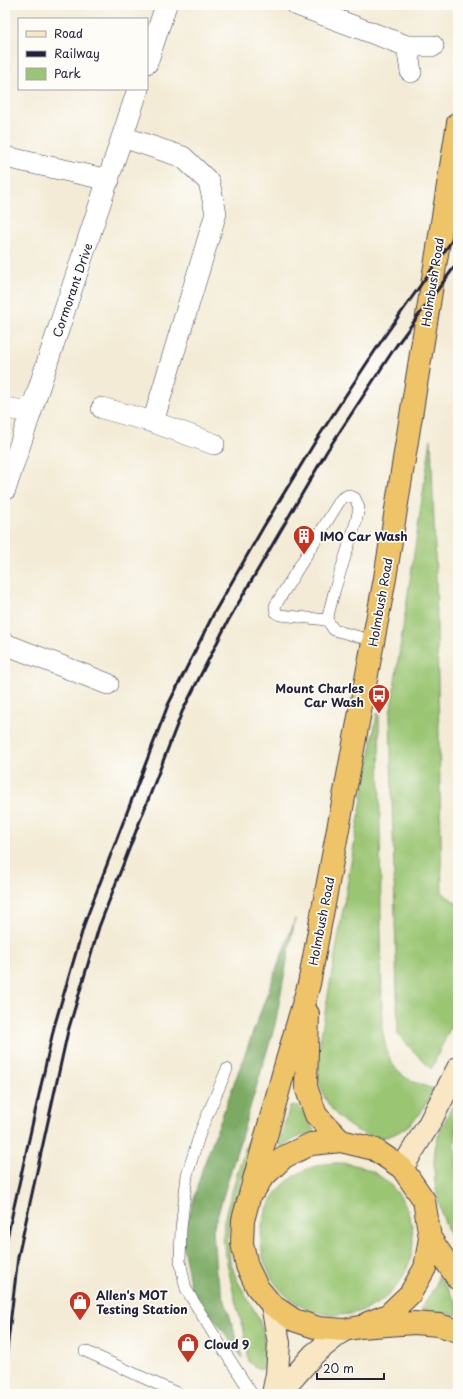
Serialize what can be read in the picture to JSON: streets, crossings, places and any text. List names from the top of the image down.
{
  "streets": {
    "highway": ["Holmbush Road"],
    "street": ["Cormorant Drive"]
  },
  "places": {
    "building": ["IMO Car Wash"],
    "bus stop": ["Mount Charles Car Wash"],
    "shop": ["Allen's MOT Testing Station", "Cloud 9"]
  },
  "legend": ["Road", "Railway", "Park"],
  "scale_bar": "20 m"
}
